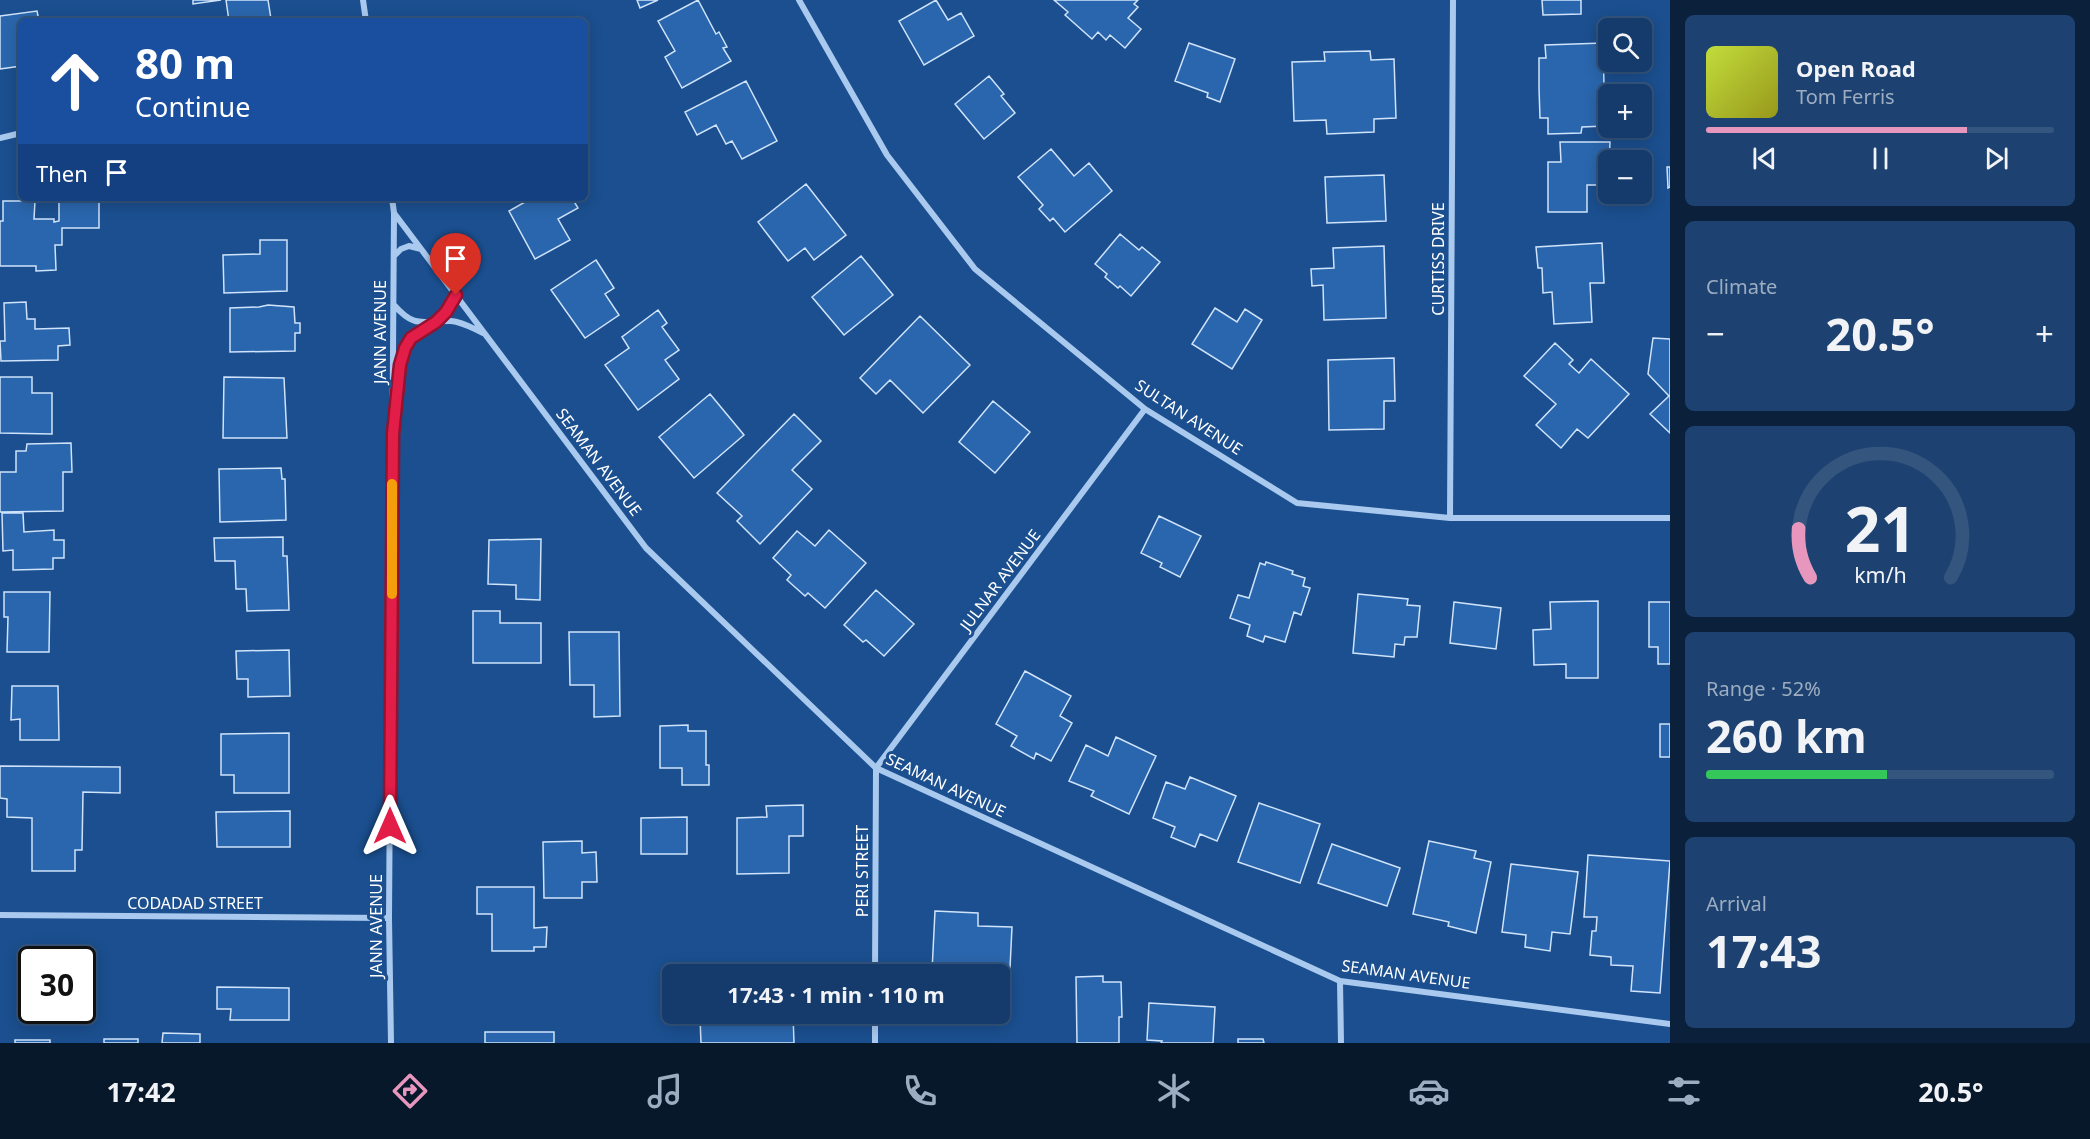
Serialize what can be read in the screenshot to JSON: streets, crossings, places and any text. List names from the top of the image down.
{
  "streets": {
    "street": [
      "CURTISS DRIVE",
      "JANN AVENUE",
      "SULTAN AVENUE",
      "SEAMAN AVENUE",
      "JULNAR AVENUE",
      "PERI STREET",
      "CODADAD STREET"
    ]
  },
  "crossings": [
    ["CURTISS DRIVE", "SULTAN AVENUE"],
    ["JANN AVENUE", "SEAMAN AVENUE"],
    ["JANN AVENUE", "CODADAD STREET"],
    ["SULTAN AVENUE", "JULNAR AVENUE"],
    ["SEAMAN AVENUE", "JULNAR AVENUE"],
    ["SEAMAN AVENUE", "PERI STREET"],
    ["JULNAR AVENUE", "PERI STREET"]
  ],
  "page": {
    "map_buttons": ["+", "−"],
    "turn": ["80 m", "Continue"],
    "song": ["Open Road", "Tom Ferris"],
    "then": "Then",
    "tile": [
      "Climate",
      ["Range · 52%", "260 km"],
      ["Arrival", "17:43"]
    ],
    "heat": ["−", "20.5°", "+"],
    "limit": "30",
    "trip": "17:43 · 1 min · 110 m",
    "tabs": ["17:42", "20.5°"],
    "gauge": ["21", "km/h"]
  }
}
